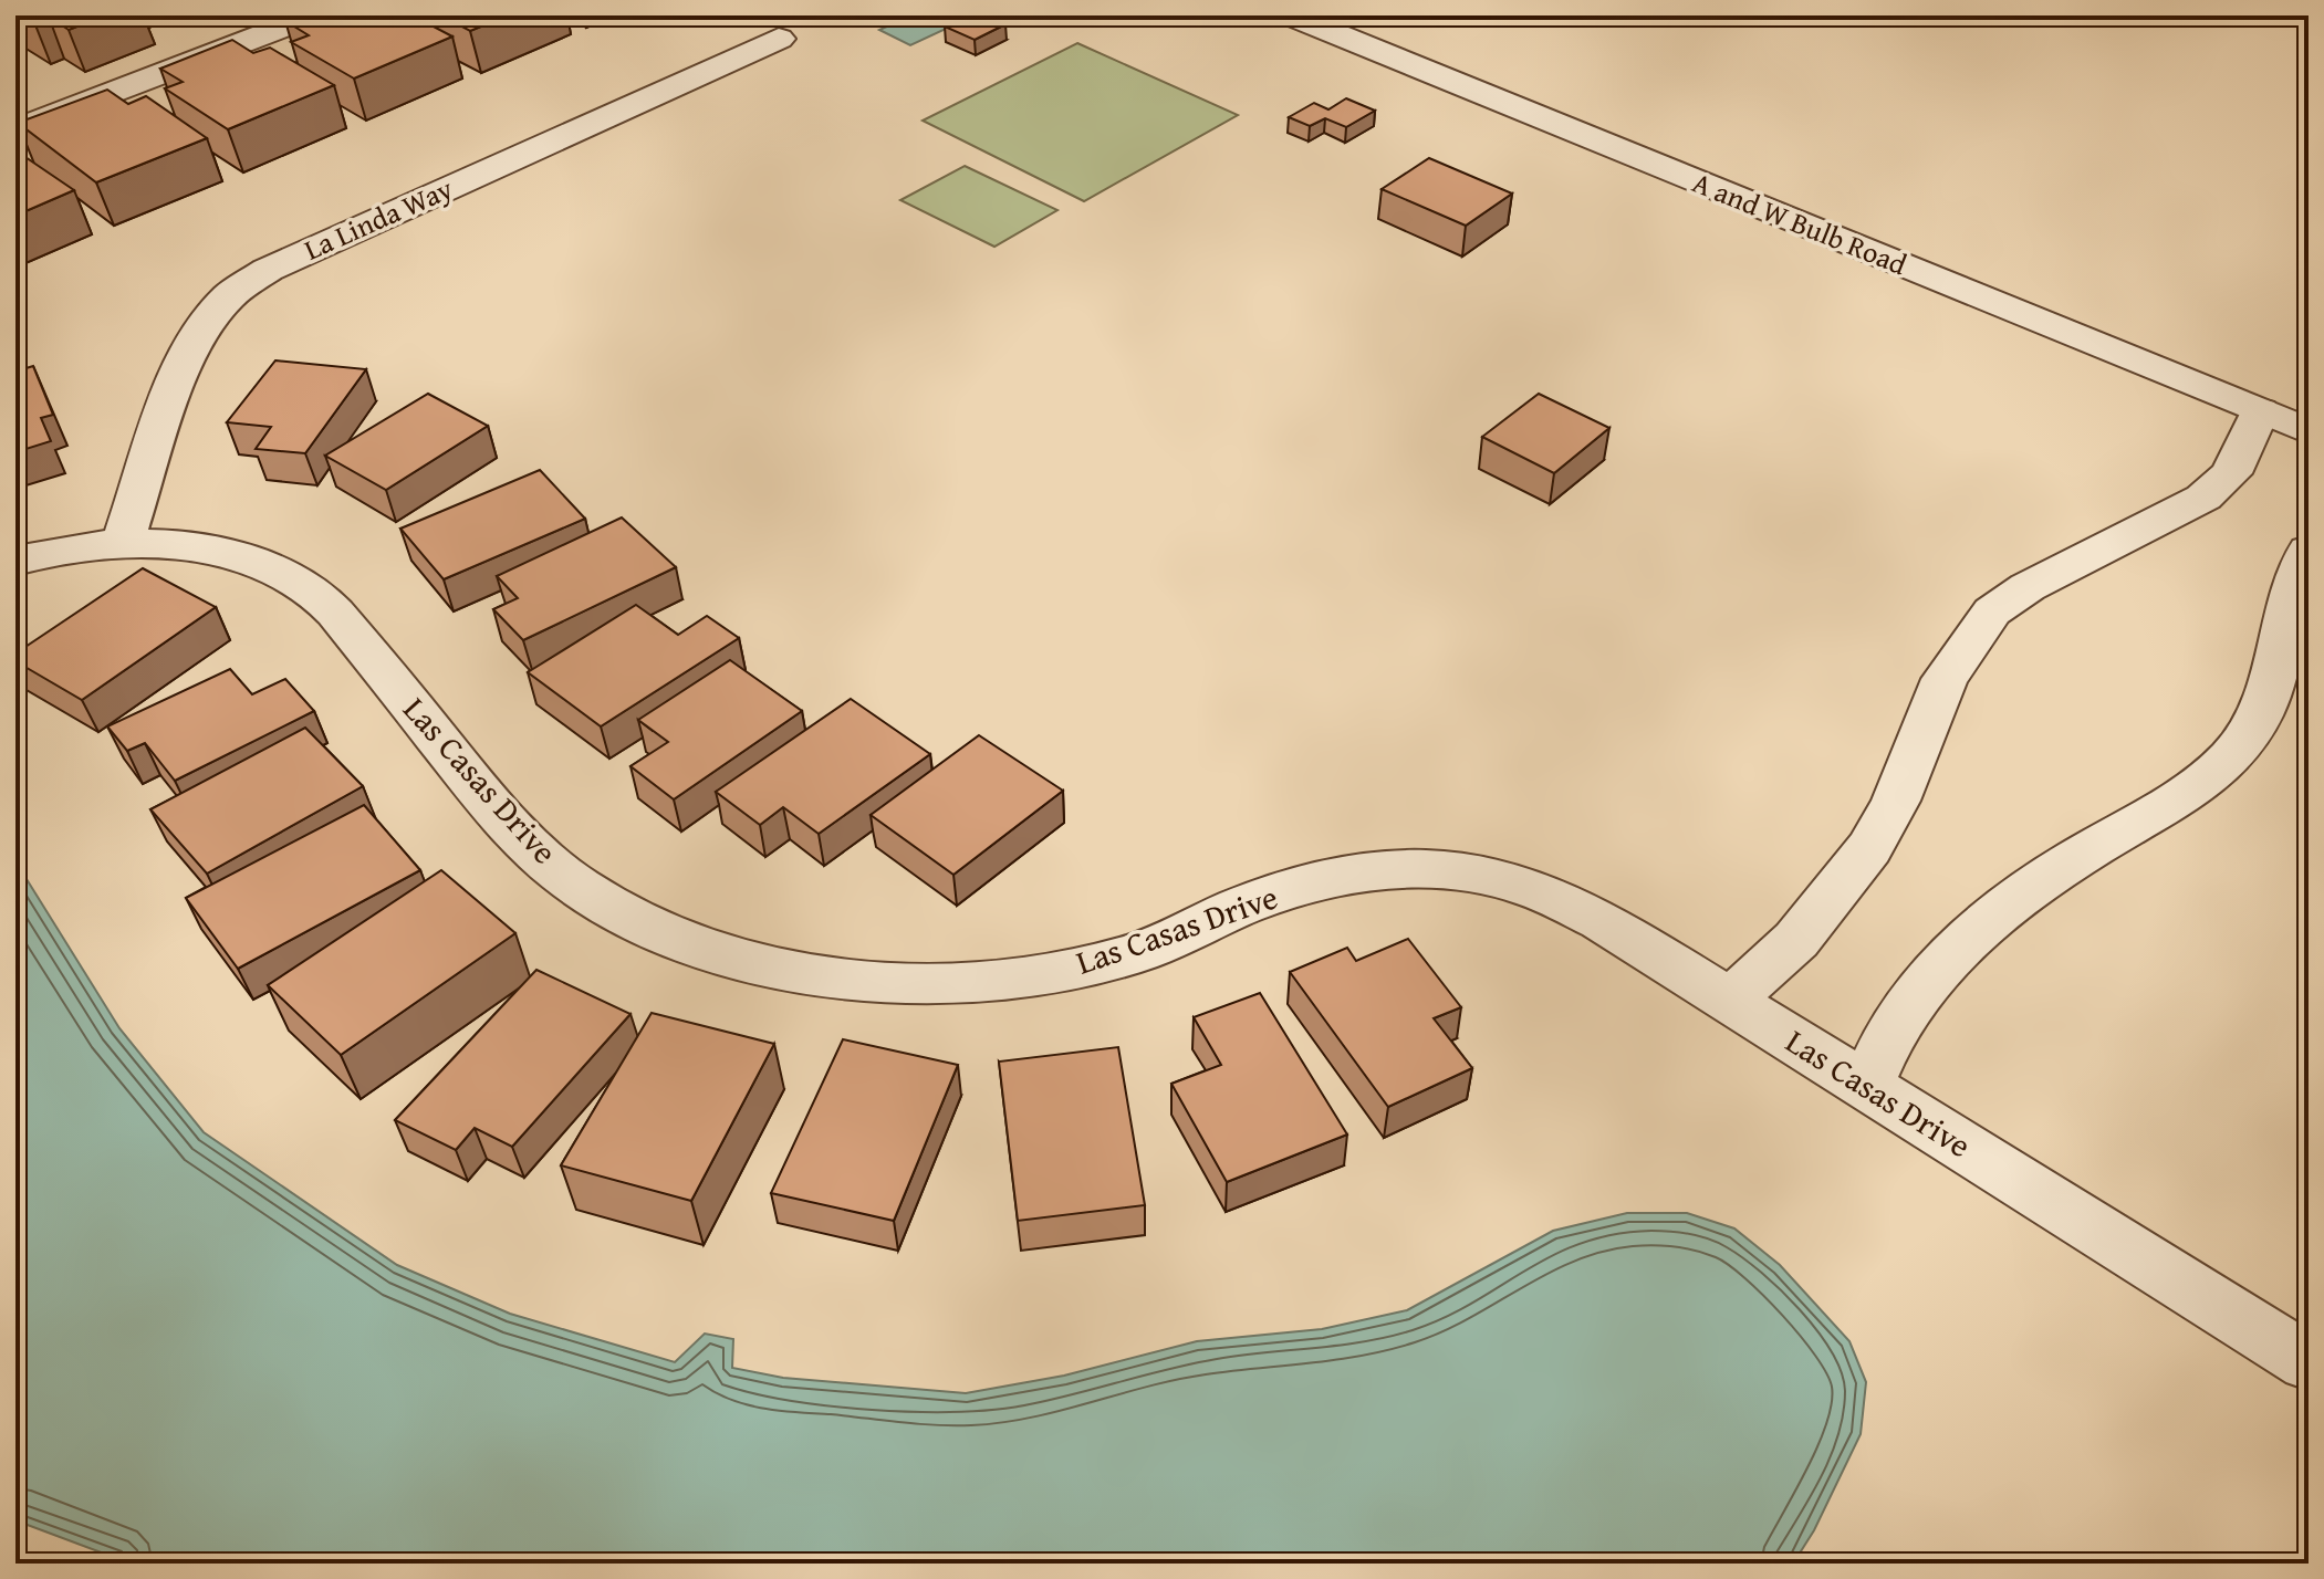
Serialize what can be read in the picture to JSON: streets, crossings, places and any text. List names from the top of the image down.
{
  "streets": {
    "street": ["La Linda Way", "A and W Bulb Road", "Las Casas Drive"]
  },
  "crossings": [
    ["La Linda Way", "Las Casas Drive"]
  ]
}
